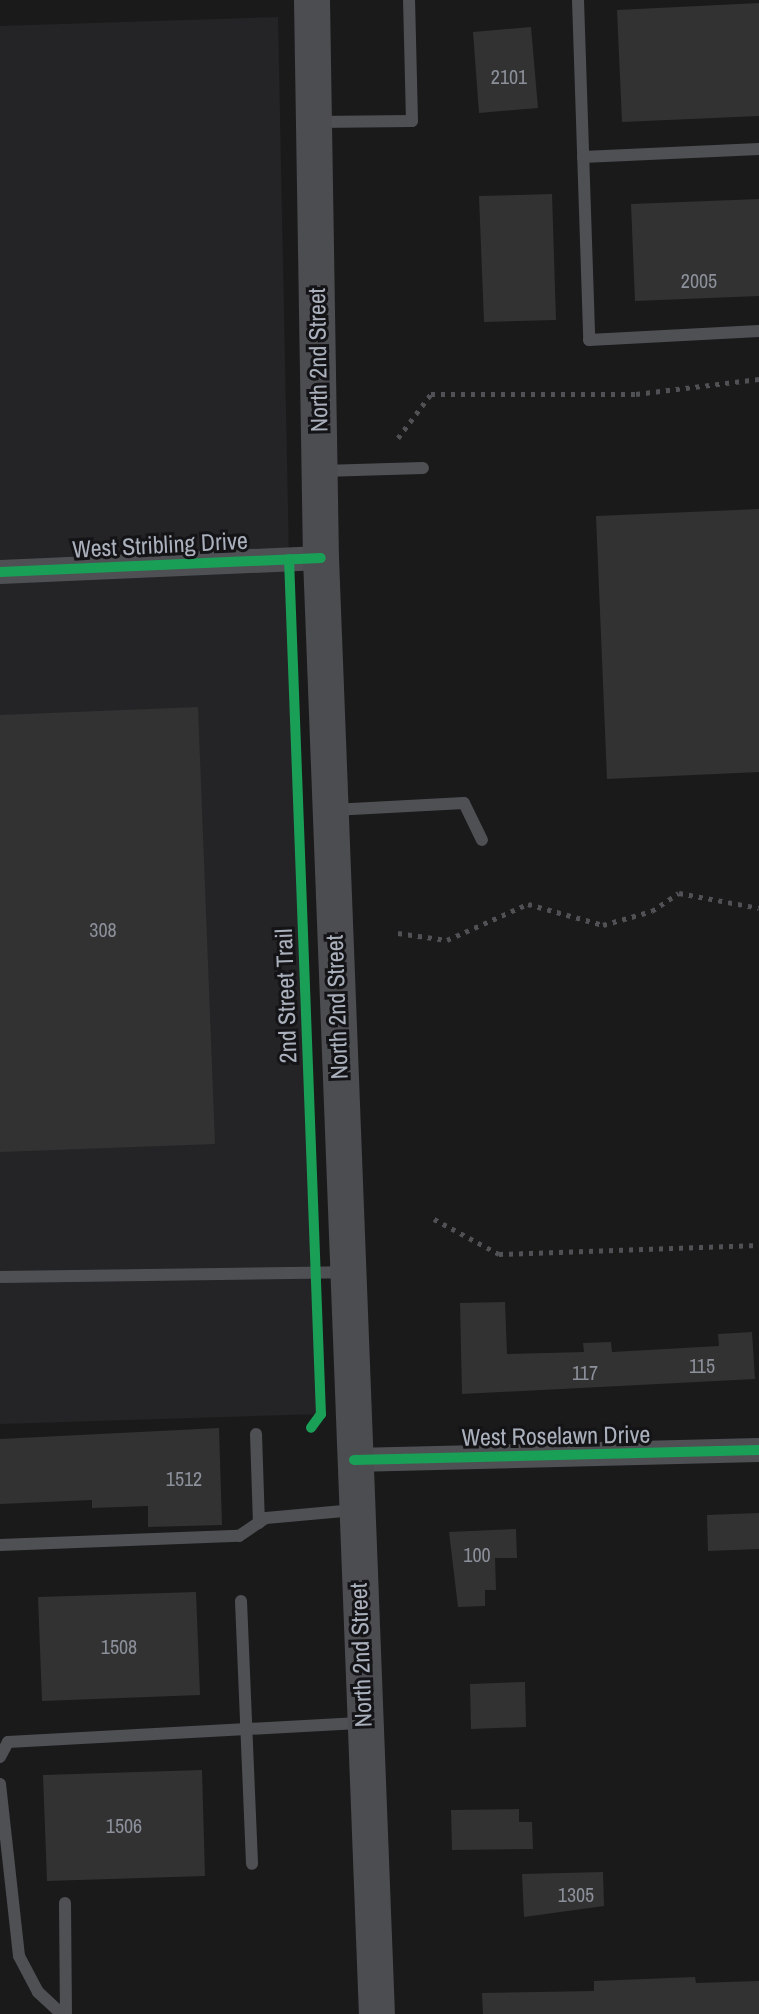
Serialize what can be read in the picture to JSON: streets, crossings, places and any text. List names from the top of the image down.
{
  "streets": {
    "main road": ["North 2nd Street"],
    "street": ["West Stribling Drive", "West Roselawn Drive"],
    "cycle path": ["2nd Street Trail"]
  },
  "crossings": [
    ["North 2nd Street", "West Stribling Drive"],
    ["North 2nd Street", "West Roselawn Drive"]
  ],
  "house_numbers": [
    "2101",
    "2005",
    "308",
    "115",
    "117",
    "1512",
    "100",
    "1508",
    "1506",
    "1305"
  ]
}
